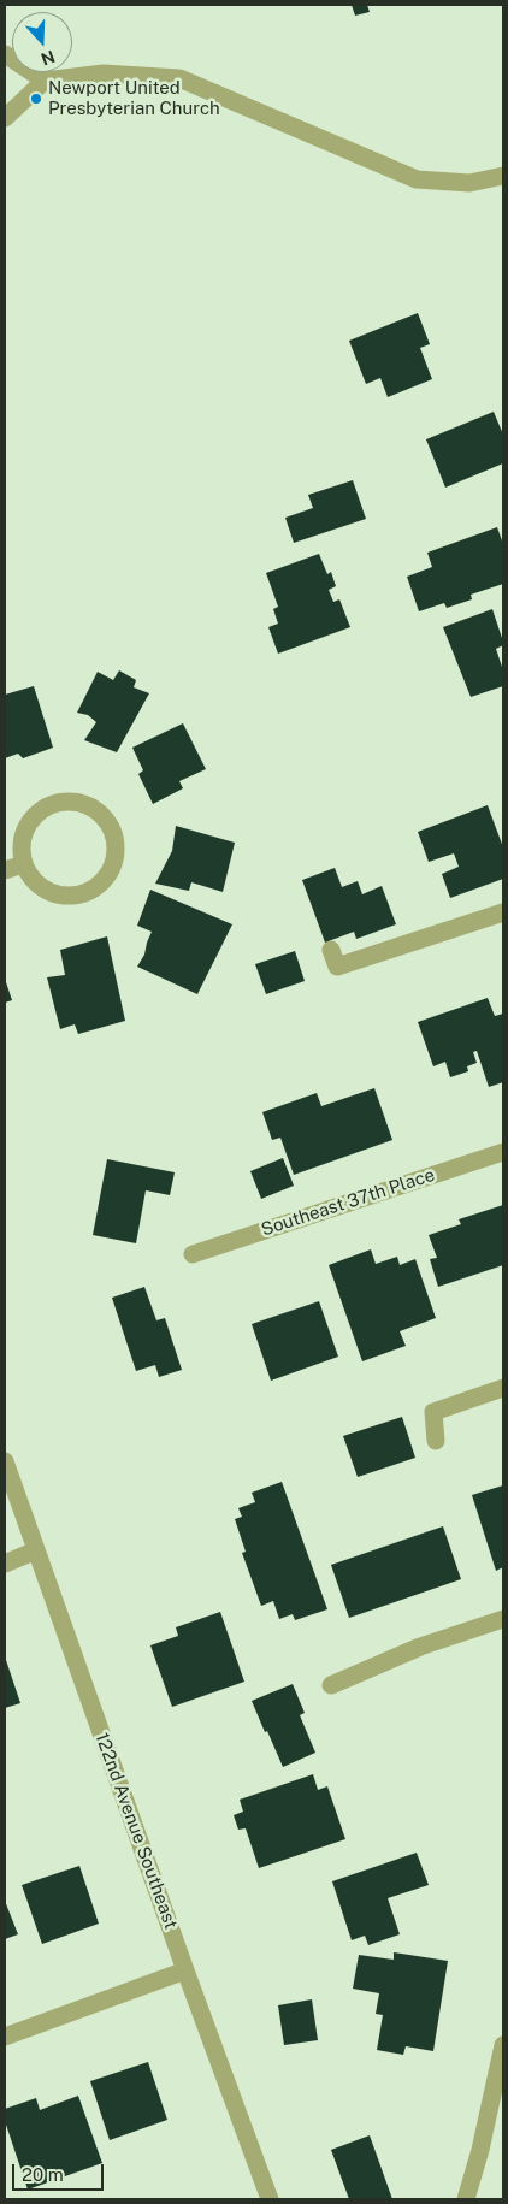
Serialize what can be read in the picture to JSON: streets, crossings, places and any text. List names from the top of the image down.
{
  "streets": {
    "street": ["Southeast 37th Place", "122nd Avenue Southeast"]
  },
  "places": ["Newport United Presbyterian Church"],
  "scale_bar": "20 m",
  "north": "bottom"
}
